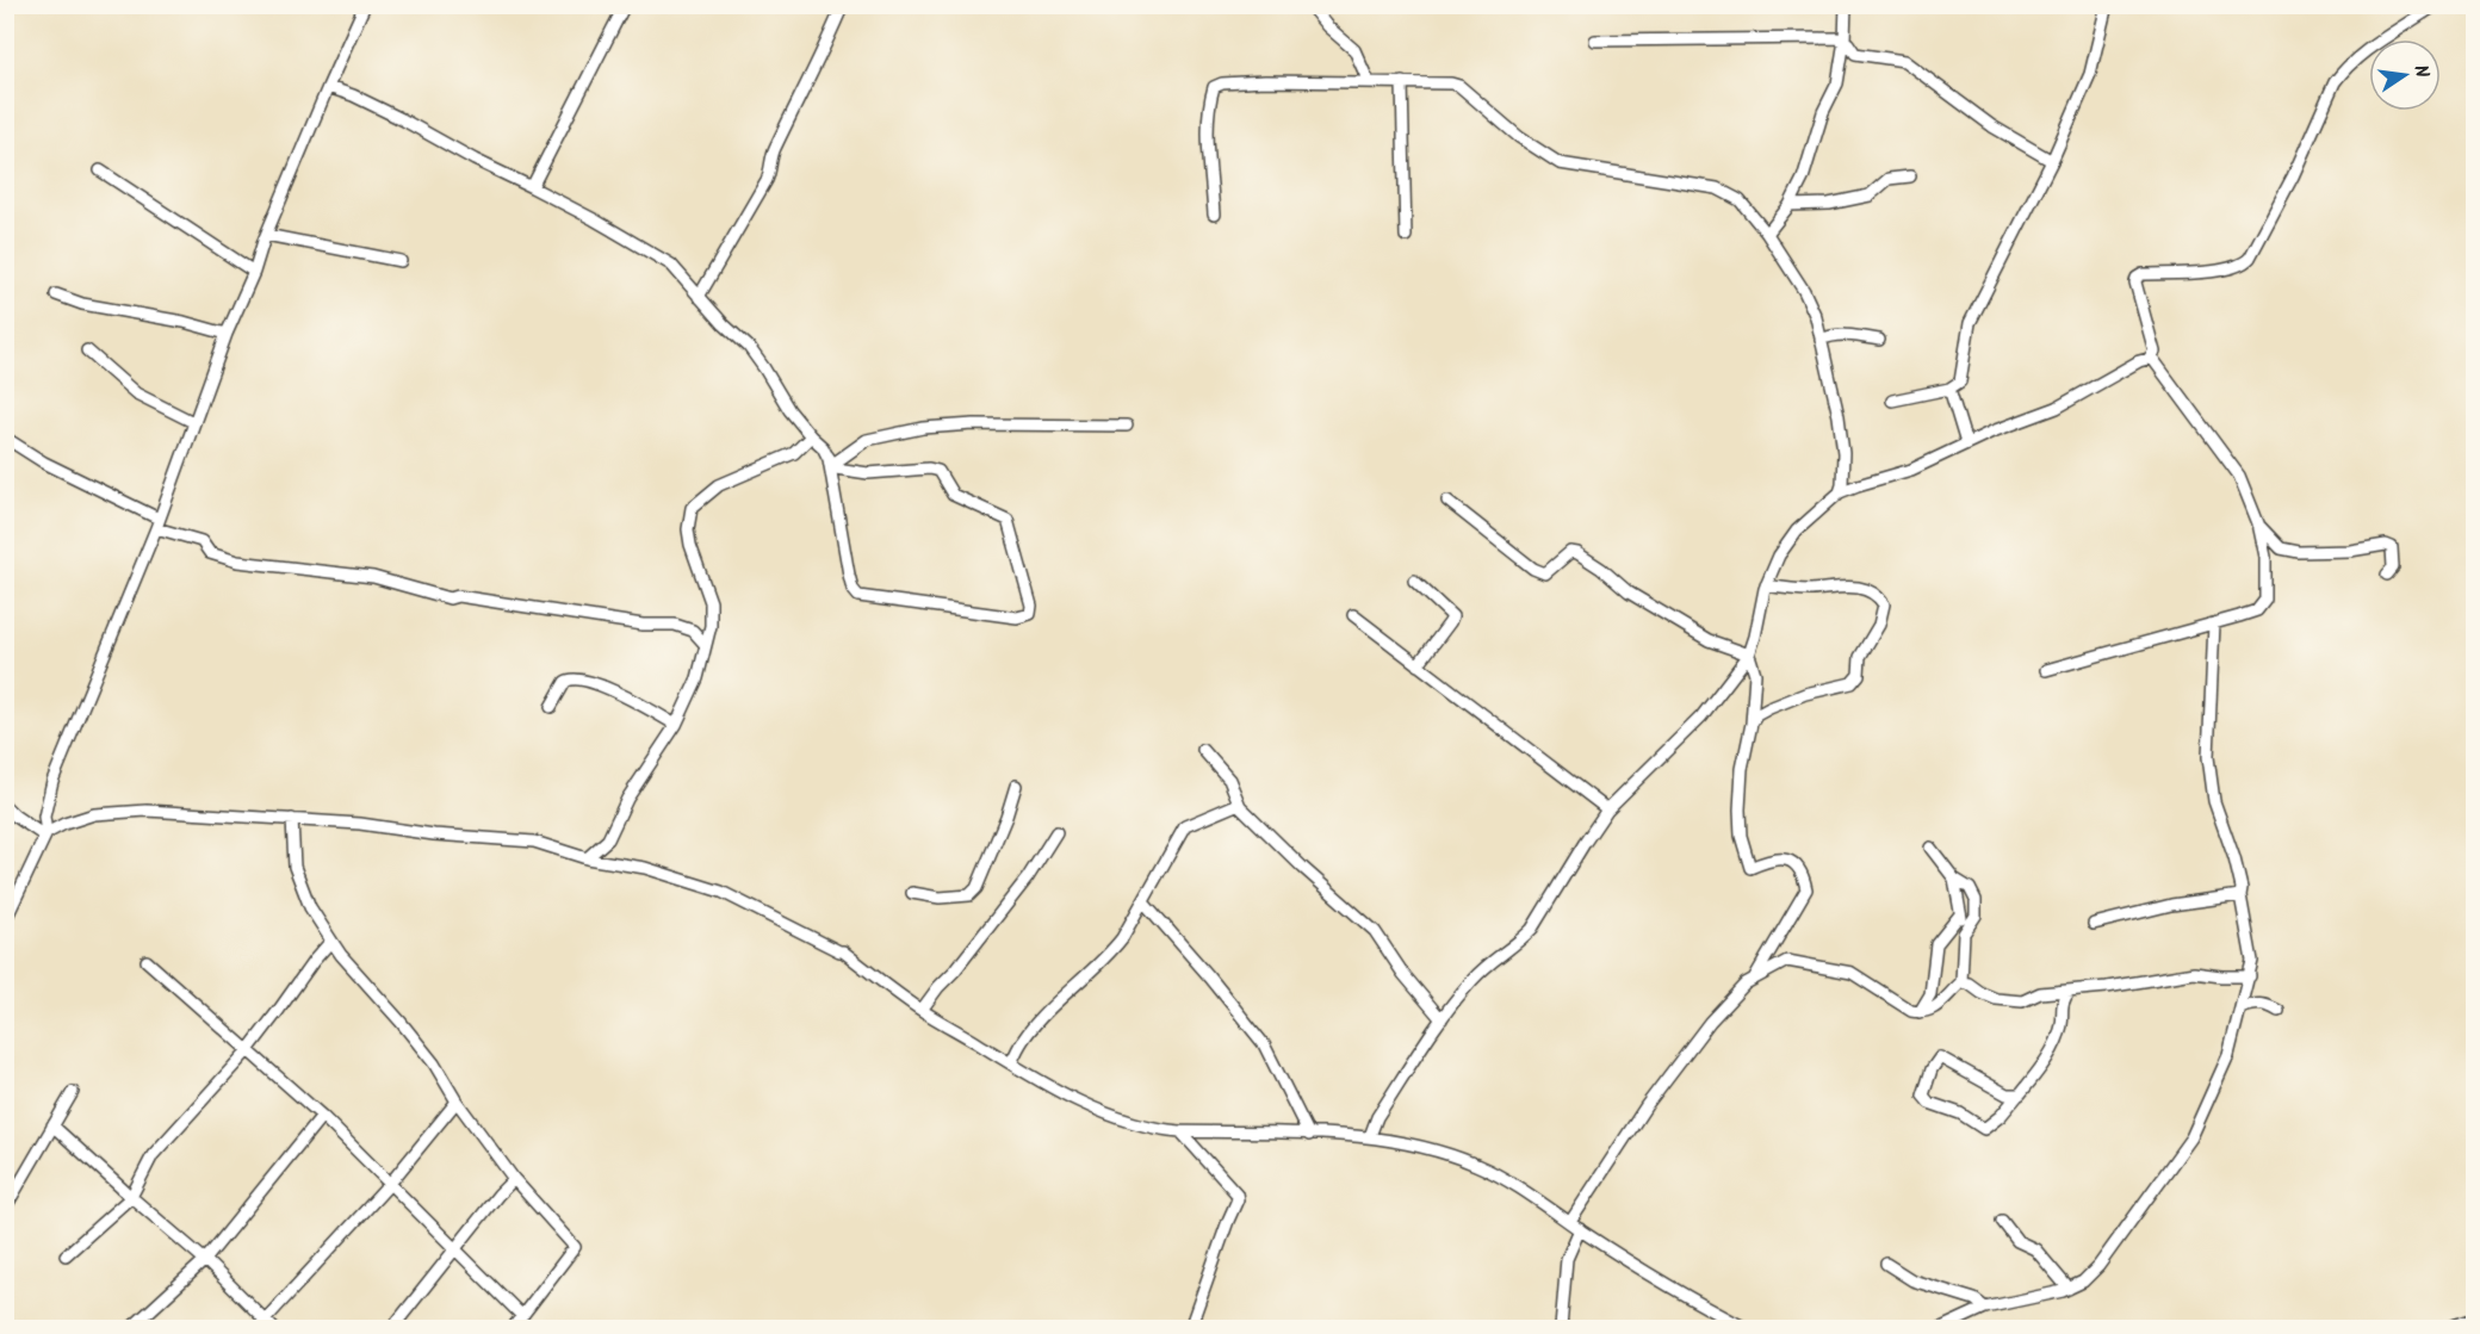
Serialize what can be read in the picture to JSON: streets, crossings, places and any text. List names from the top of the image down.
{
  "north": "right"
}
